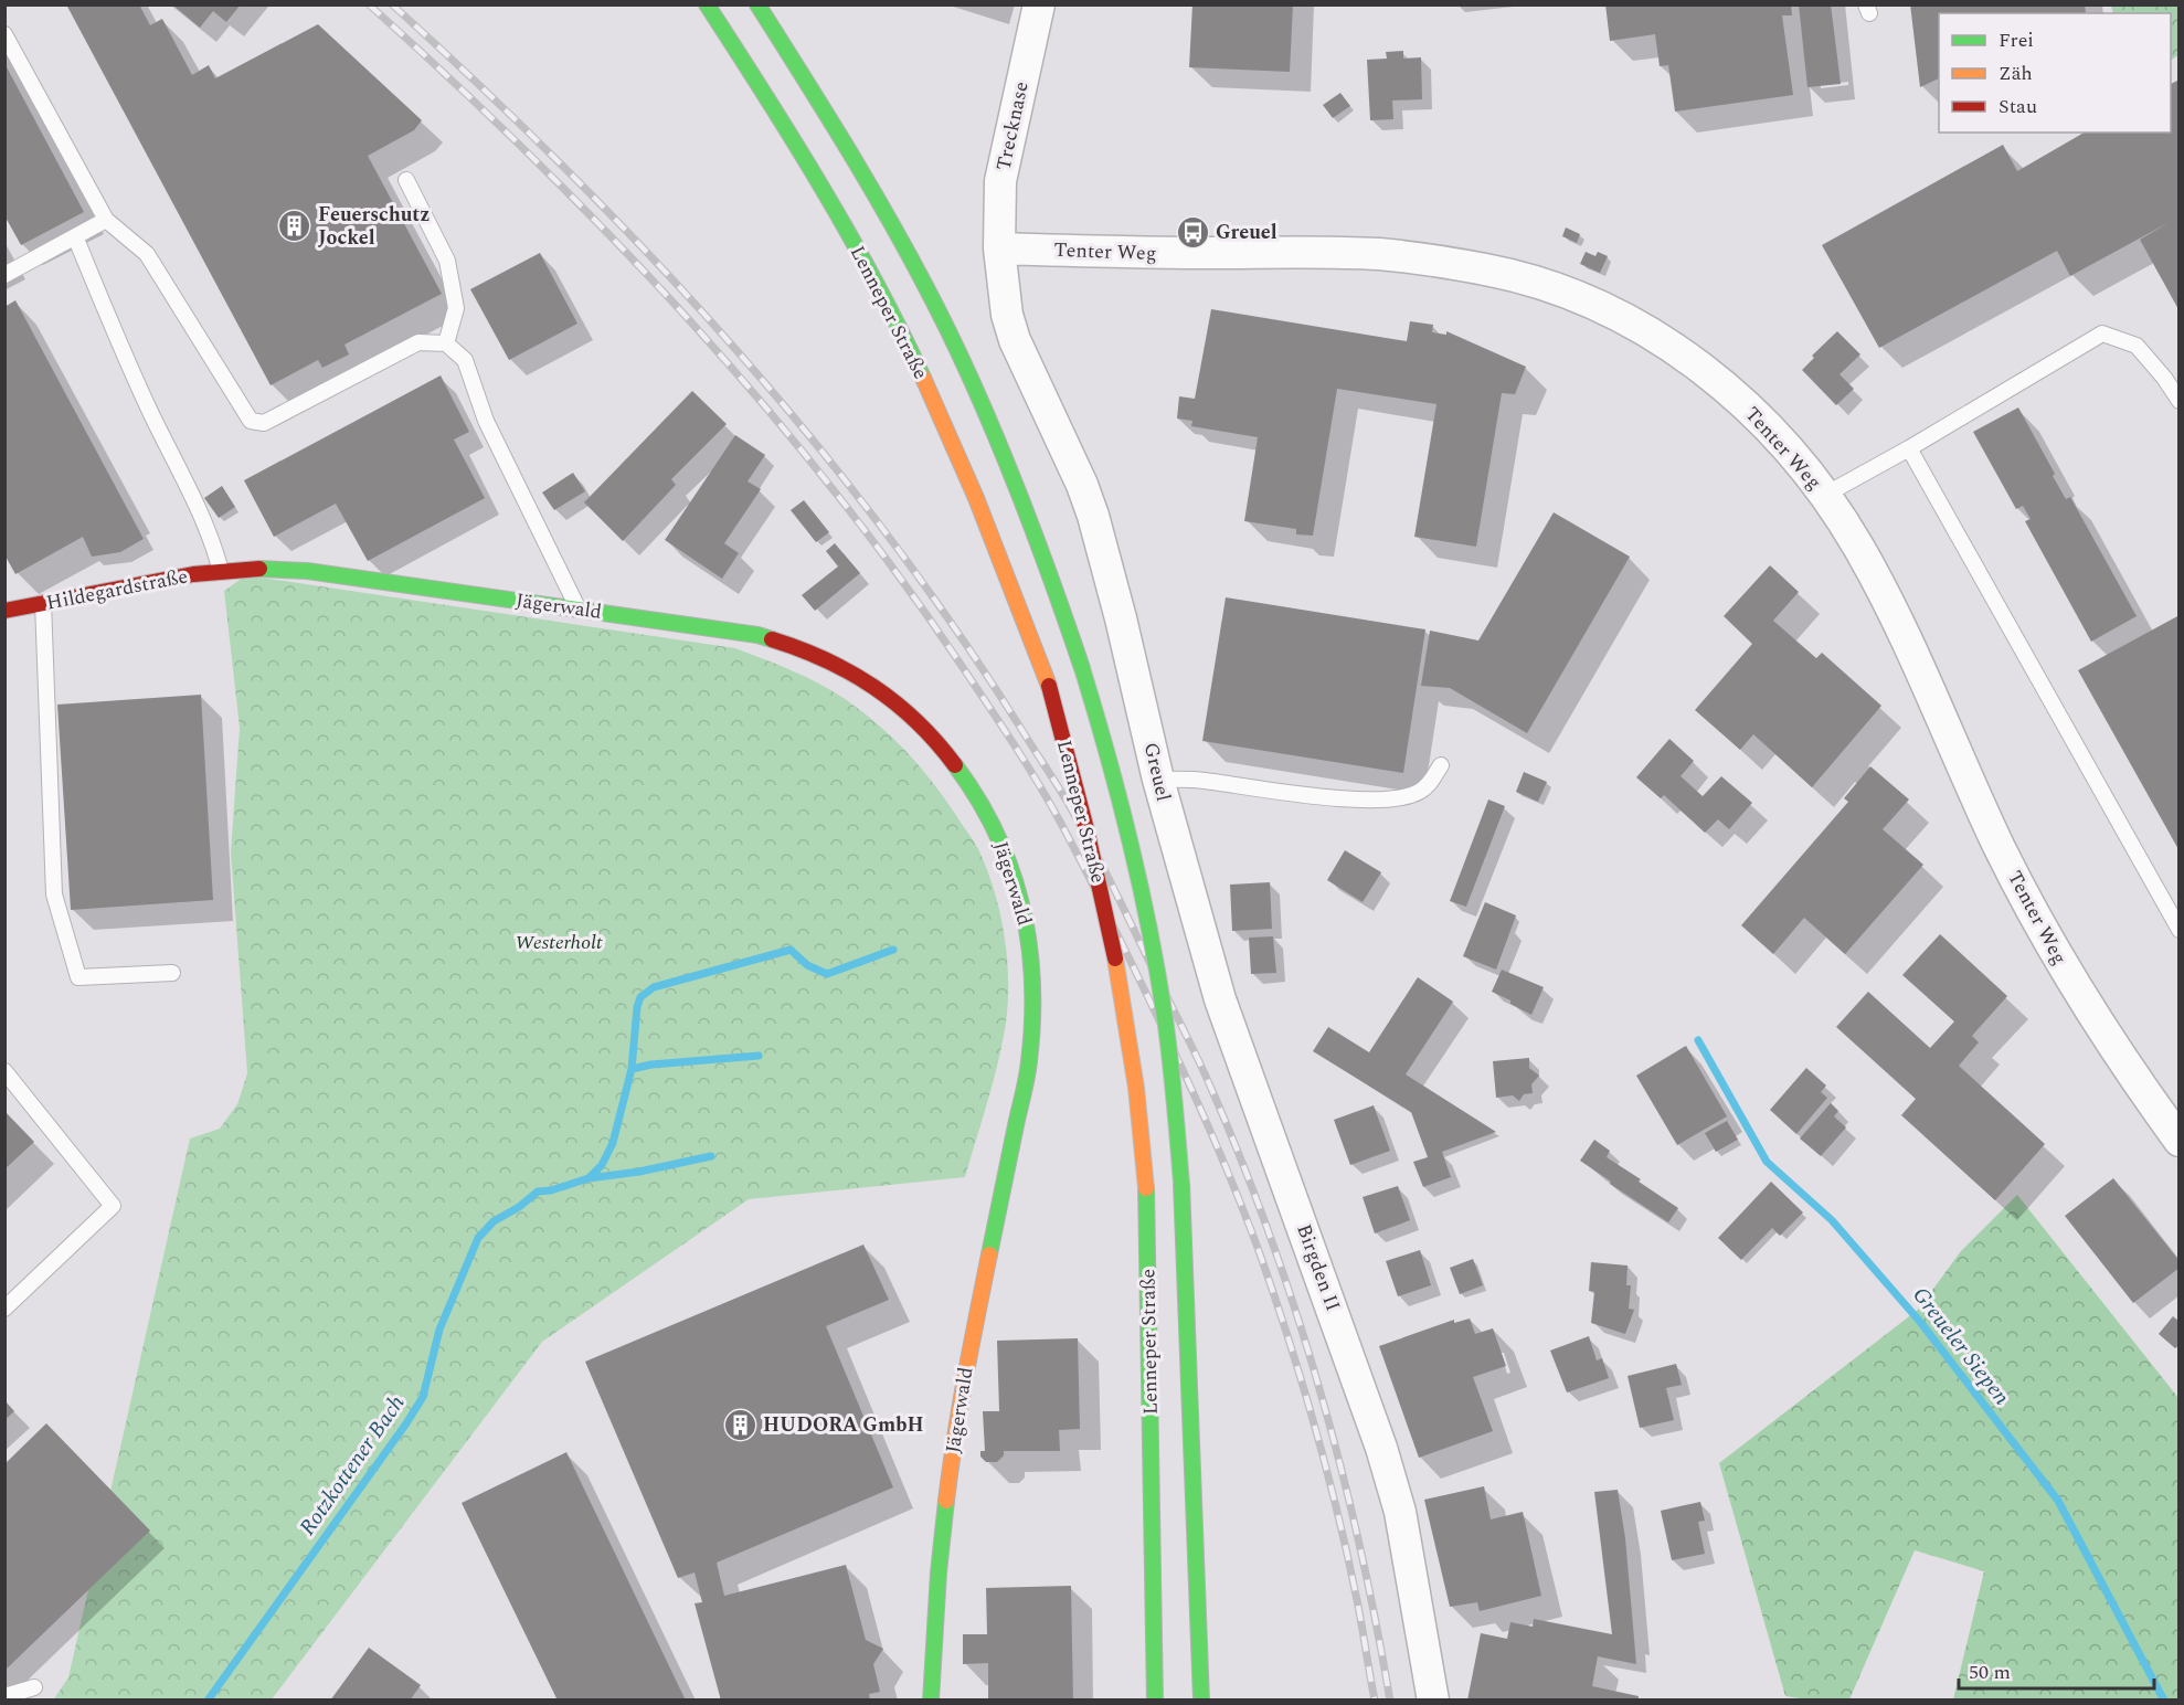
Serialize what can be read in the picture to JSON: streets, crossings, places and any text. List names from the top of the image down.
{
  "streets": {
    "main road": ["Lenneper Straße", "Hildegardstraße", "Jägerwald"],
    "street": [
      "Trecknase",
      "Tenter Weg",
      "Greuel",
      "Birgden II"
    ]
  },
  "crossings": [
    ["Trecknase", "Tenter Weg"],
    ["Trecknase", "Greuel"],
    ["Tenter Weg", "Greuel"],
    ["Hildegardstraße", "Jägerwald"],
    ["Greuel", "Birgden II"]
  ],
  "water": ["Greueler Siepen", "Rotzkottener Bach"],
  "parks": ["Westerholt"],
  "places": {
    "building": ["Feuerschutz Jockel", "HUDORA GmbH"],
    "bus stop": ["Greuel"]
  },
  "legend": ["Frei", "Zäh", "Stau"],
  "scale_bar": "50 m"
}
